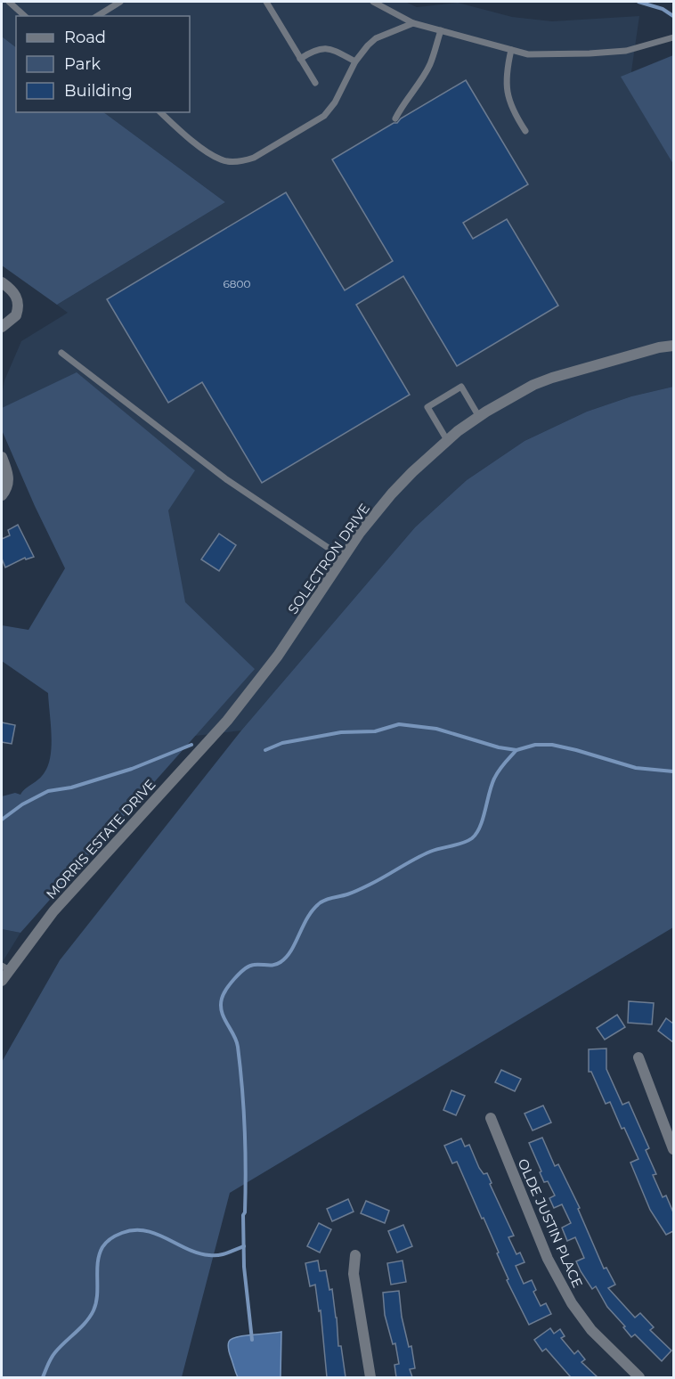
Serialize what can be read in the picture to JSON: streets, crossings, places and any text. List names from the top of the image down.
{
  "streets": {
    "street": ["SOLECTRON DRIVE", "MORRIS ESTATE DRIVE", "OLDE JUSTIN PLACE"]
  },
  "crossings": [
    ["SOLECTRON DRIVE", "MORRIS ESTATE DRIVE"]
  ],
  "house_numbers": ["6800"],
  "legend": ["Road", "Park", "Building"]
}
